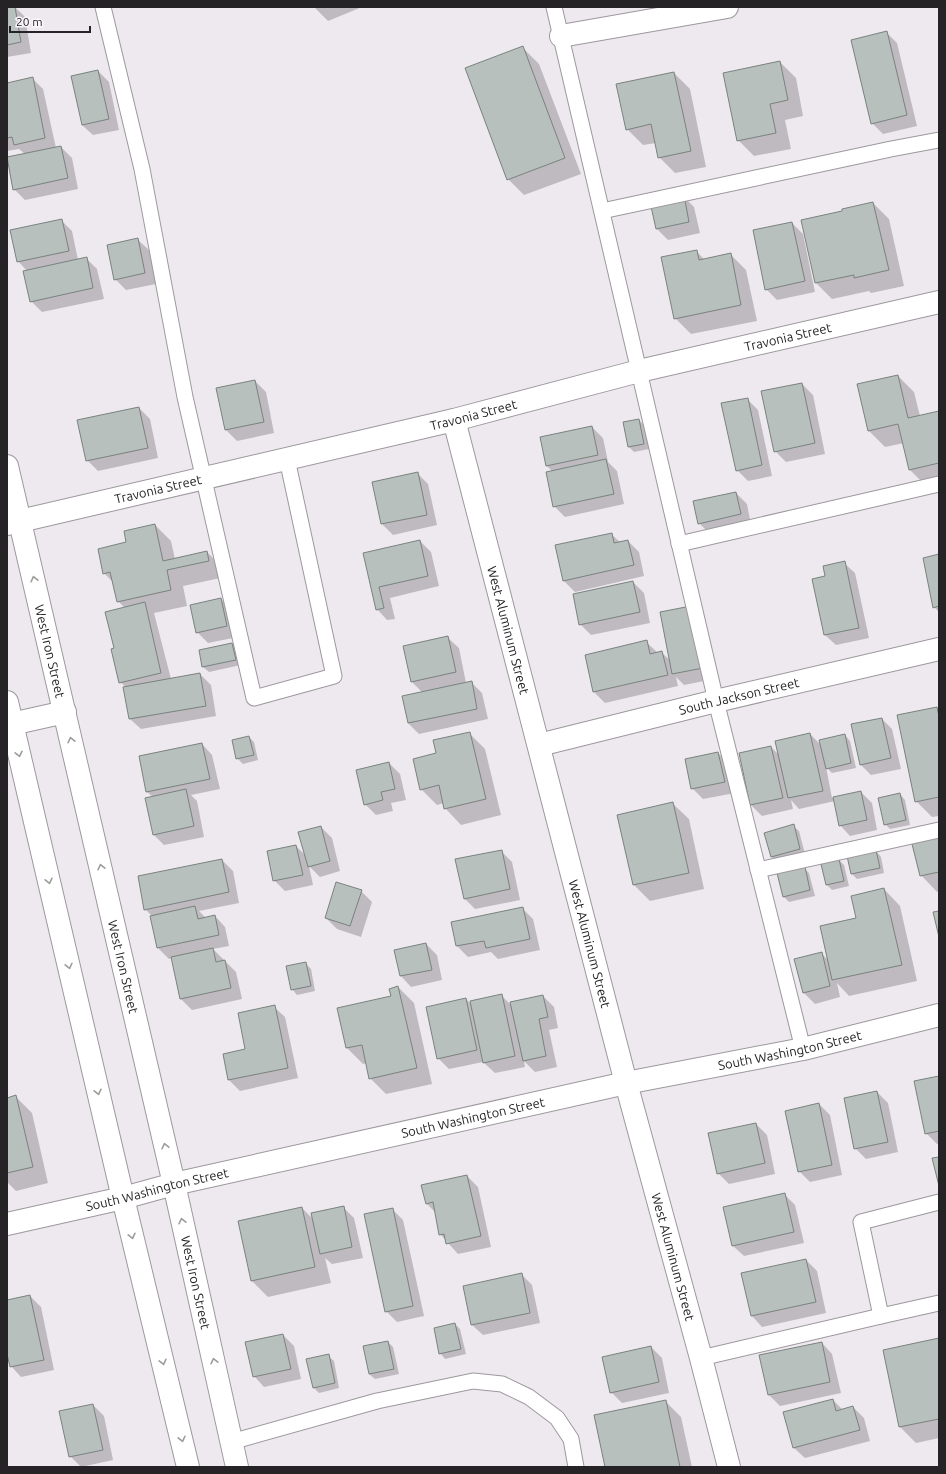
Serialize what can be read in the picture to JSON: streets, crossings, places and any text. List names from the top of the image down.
{
  "streets": {
    "street": [
      "Travonia Street",
      "West Aluminum Street",
      "West Iron Street",
      "South Jackson Street",
      "South Washington Street"
    ]
  },
  "crossings": [
    ["Travonia Street", "West Aluminum Street"],
    ["Travonia Street", "West Iron Street"],
    ["West Aluminum Street", "South Jackson Street"],
    ["West Aluminum Street", "South Washington Street"],
    ["West Iron Street", "South Washington Street"]
  ],
  "scale_bar": "20 m"
}
